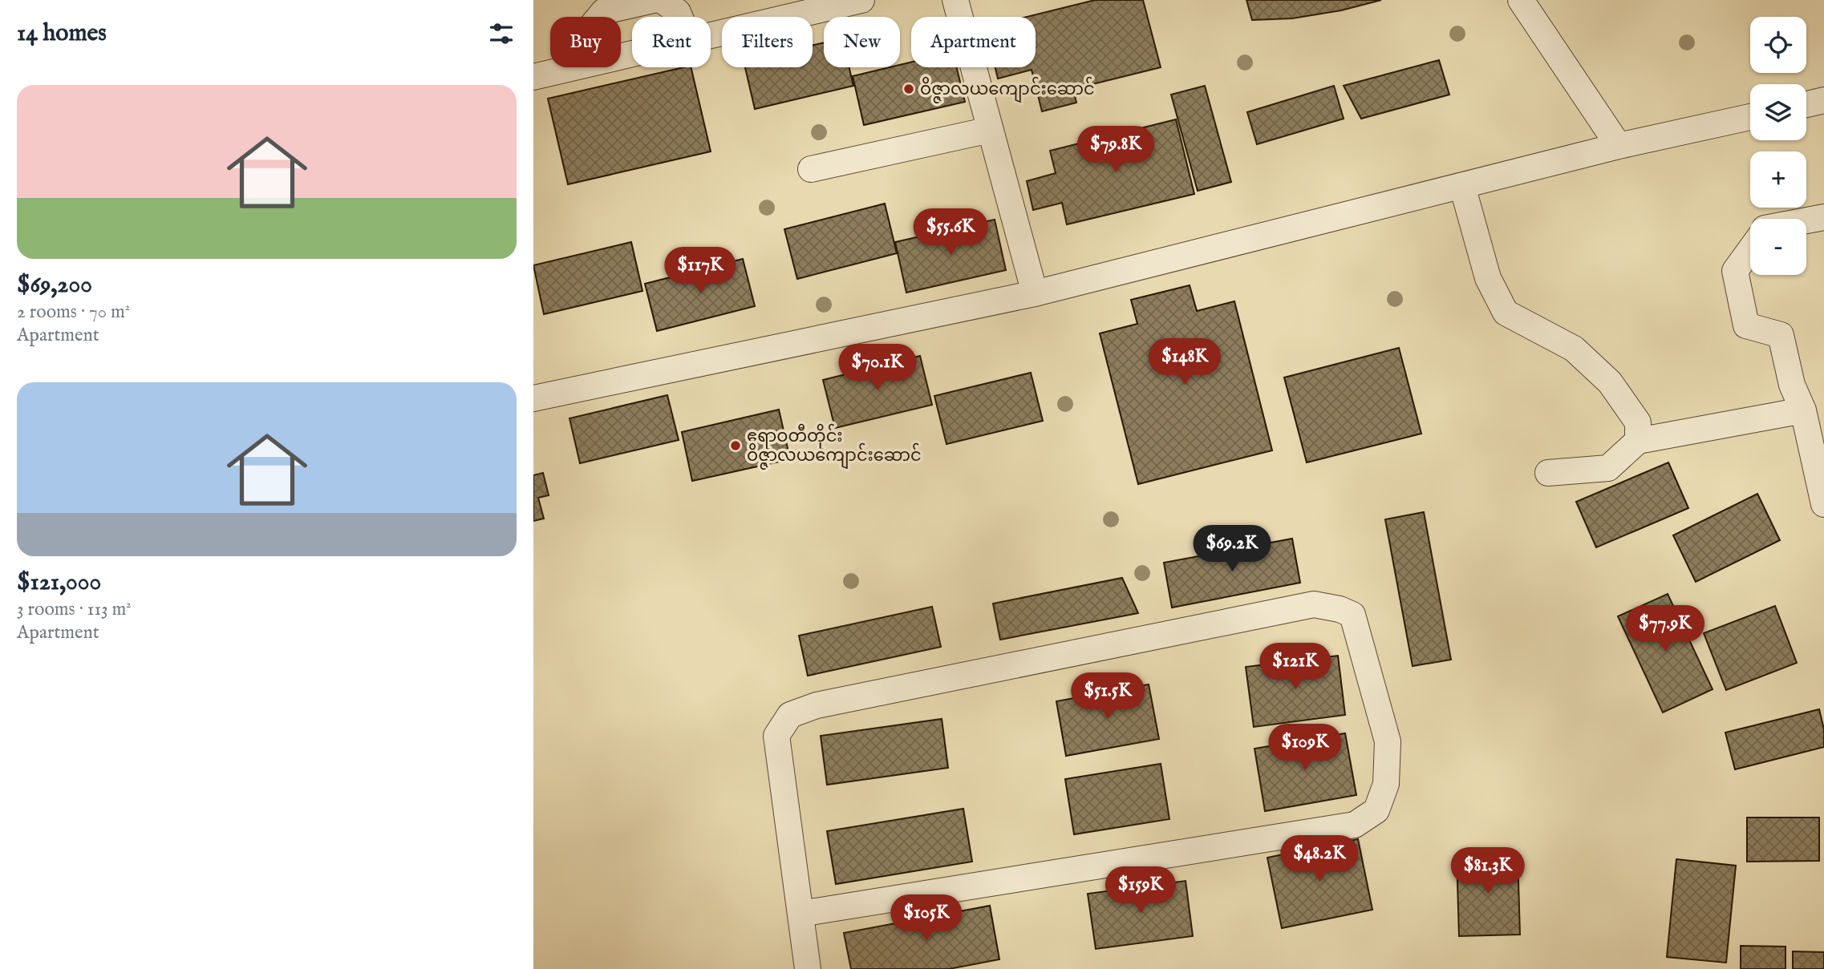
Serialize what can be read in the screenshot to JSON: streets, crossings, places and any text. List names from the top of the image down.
{
  "places": ["ဝိဇ္ဇာလယကျောင်းဆောင်", "ဧရာဝတီတိုင်း ဝိဇ္ဇာလယကျောင်းဆောင်"],
  "page": {
    "heading": "14 homes",
    "map_buttons": ["+", "−"],
    "chip": [
      "Buy",
      "Rent",
      "Filters",
      "New",
      "Apartment"
    ],
    "list": [
      {
        "name": "$69,200",
        "note": "2 rooms · 70 m² · Apartment"
      },
      {
        "name": "$121,000",
        "note": "3 rooms · 113 m² · Apartment"
      }
    ],
    "price": [
      "$79.8K",
      "$55.6K",
      "$117K",
      "$148K",
      "$70.1K",
      "$69.2K",
      "$77.9K",
      "$121K",
      "$51.5K",
      "$109K",
      "$48.2K",
      "$81.3K",
      "$159K",
      "$105K"
    ]
  }
}
